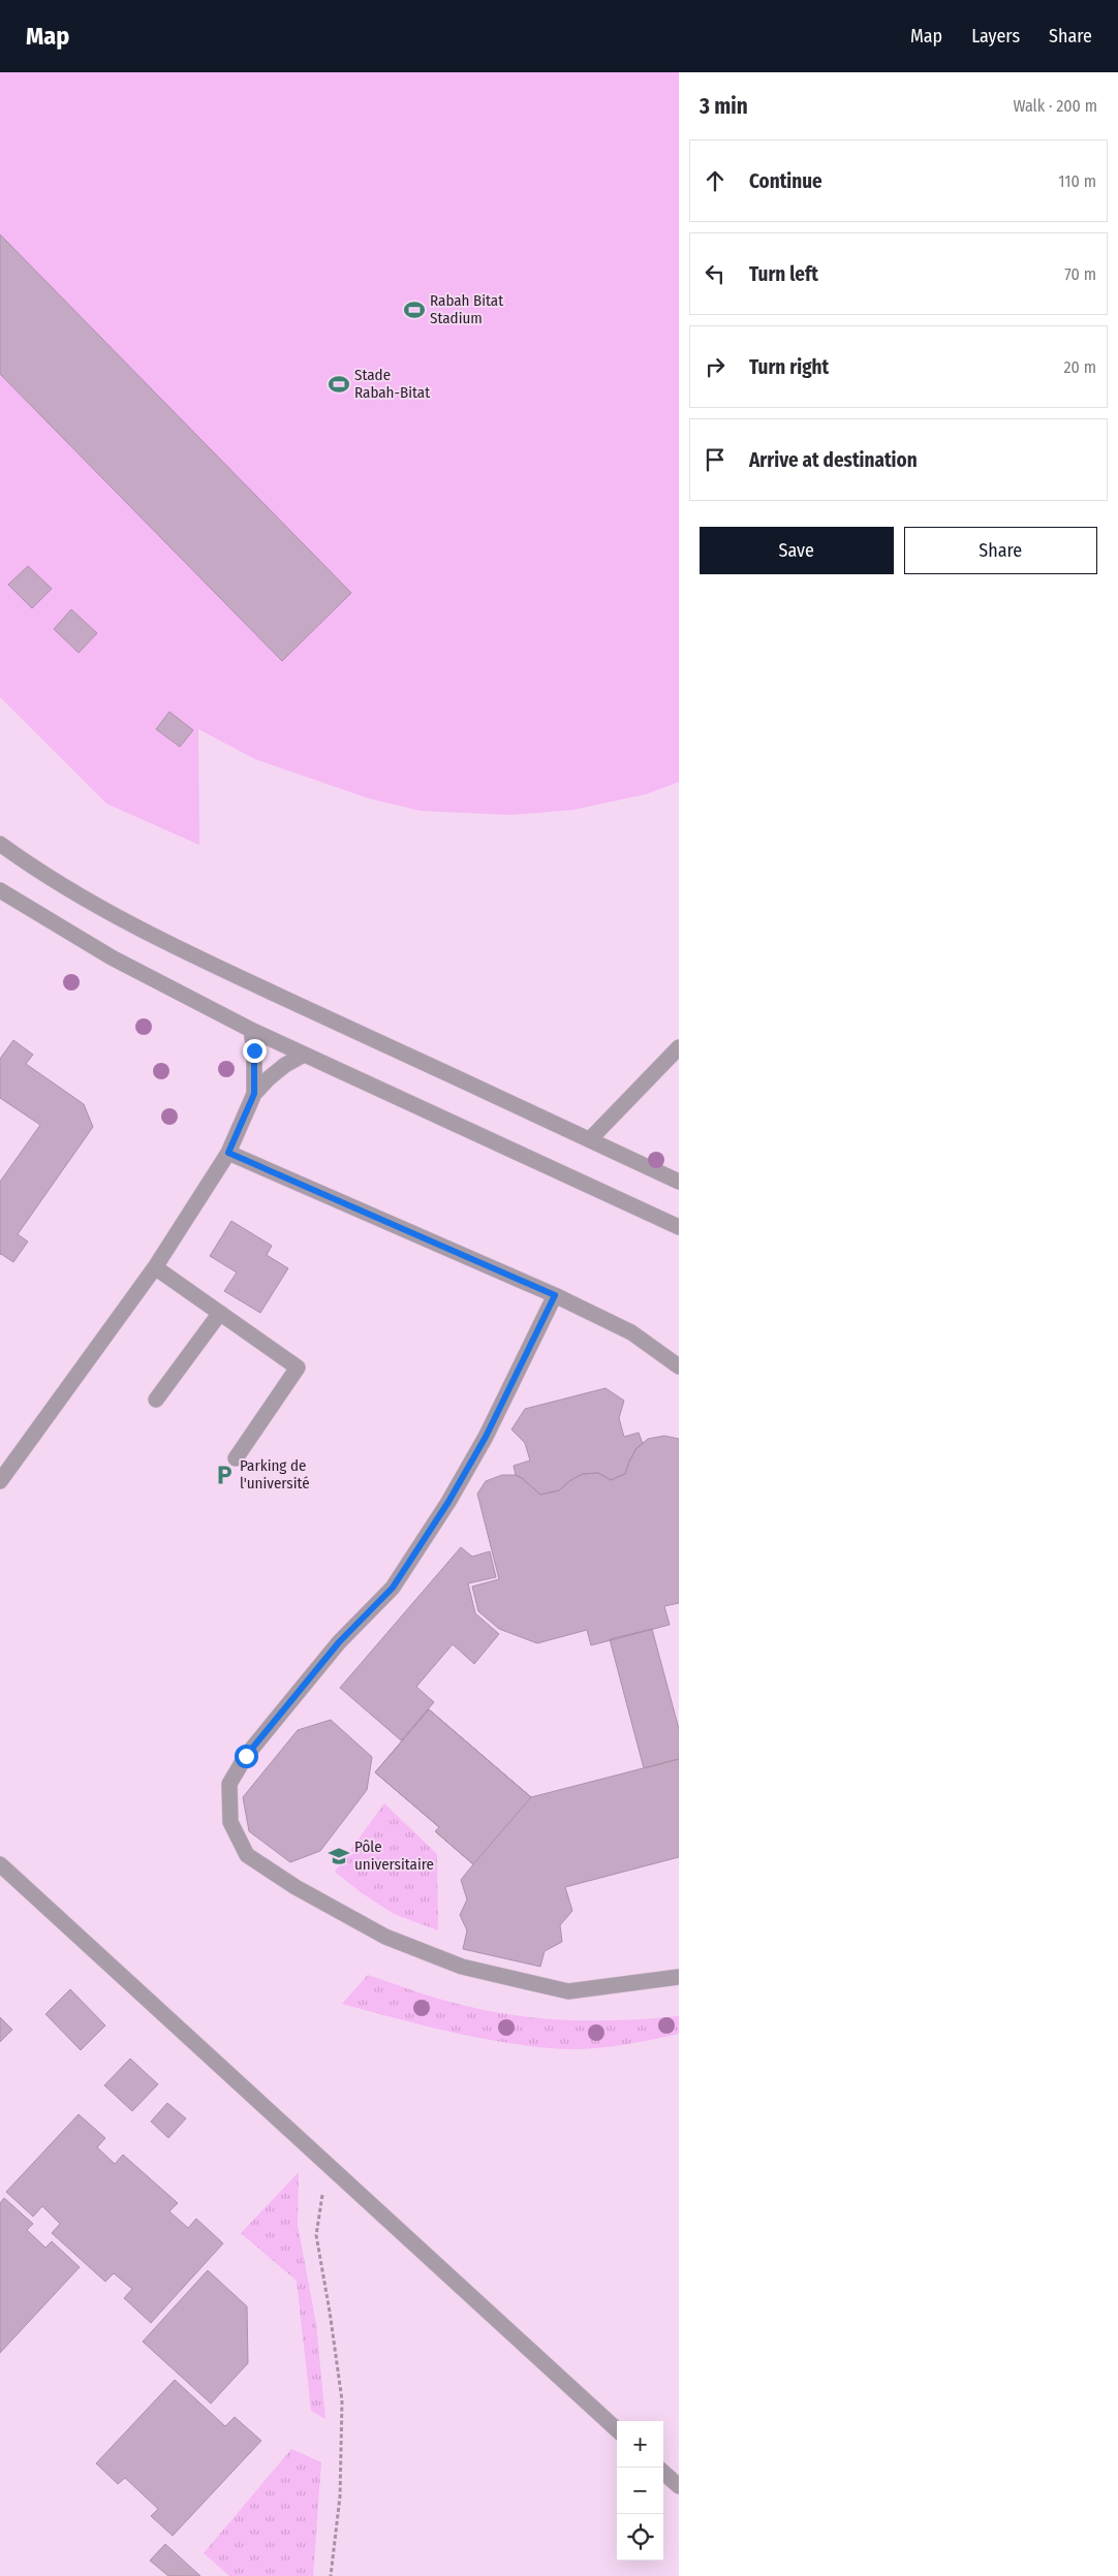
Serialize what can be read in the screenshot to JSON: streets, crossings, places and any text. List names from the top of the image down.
{
  "places": {
    "sports": ["Rabah Bitat Stadium", "Stade Rabah-Bitat"],
    "parking": ["Parking de l'université"],
    "school or university": ["Pôle universitaire"]
  },
  "page": {
    "header": "Map",
    "nav": ["Map", "Layers", "Share"],
    "heading": ["3 min", "Walk · 200 m"],
    "list": [
      ["Continue", "110 m"],
      ["Turn left", "70 m"],
      ["Turn right", "20 m"],
      "Arrive at destination"
    ],
    "buttons": ["Save", "Share"],
    "map_buttons": ["+", "−"]
  }
}
